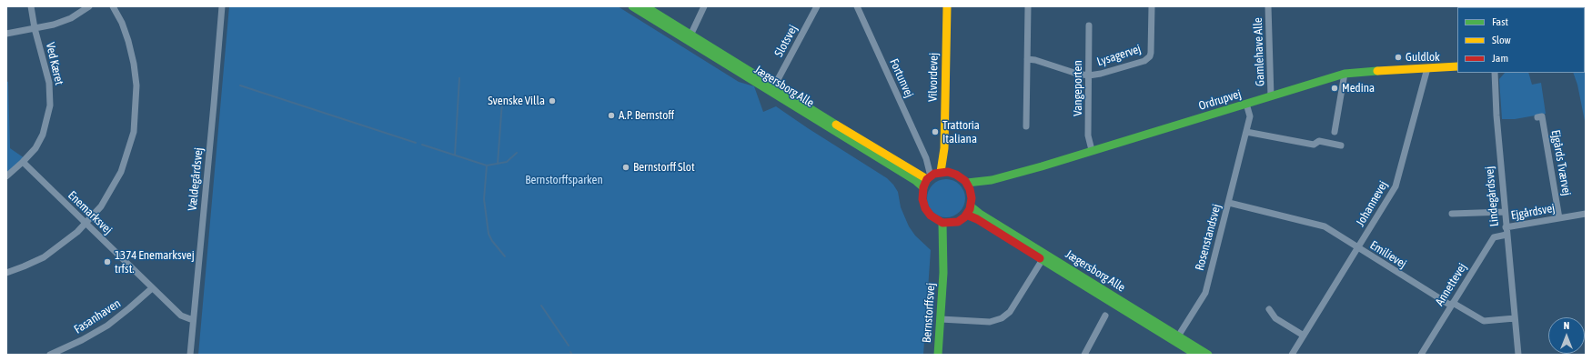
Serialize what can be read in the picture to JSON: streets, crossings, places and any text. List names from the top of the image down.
{
  "streets": {
    "street": [
      "Slotsvej",
      "Gamlehave Alle",
      "Lysagervej",
      "Ved Kæret",
      "Vilvordevej",
      "Fortunvej",
      "Jægersborg Alle",
      "Vangeporten",
      "Ordrupvej",
      "Ejgårds Tværvej",
      "Vældegårdsvej",
      "Lindegårdsvej",
      "Johannevej",
      "Ejgårdsvej",
      "Enemarksvej",
      "Rosenstandsvej",
      "Emilievej",
      "Annettevej",
      "Bernstorffsvej",
      "Fasanhaven"
    ]
  },
  "crossings": [
    ["Slotsvej", "Jægersborg Alle"],
    ["Gamlehave Alle", "Ordrupvej"],
    ["Lysagervej", "Vangeporten"],
    ["Ved Kæret", "Enemarksvej"],
    ["Vilvordevej", "Fortunvej"],
    ["Vilvordevej", "Jægersborg Alle"],
    ["Vilvordevej", "Ordrupvej"],
    ["Vilvordevej", "Bernstorffsvej"],
    ["Fortunvej", "Jægersborg Alle"],
    ["Fortunvej", "Ordrupvej"],
    ["Fortunvej", "Bernstorffsvej"],
    ["Jægersborg Alle", "Ordrupvej"],
    ["Jægersborg Alle", "Rosenstandsvej"],
    ["Jægersborg Alle", "Bernstorffsvej"],
    ["Vangeporten", "Ordrupvej"],
    ["Ordrupvej", "Johannevej"],
    ["Ordrupvej", "Rosenstandsvej"],
    ["Ordrupvej", "Bernstorffsvej"],
    ["Ejgårds Tværvej", "Ejgårdsvej"],
    ["Vældegårdsvej", "Enemarksvej"],
    ["Lindegårdsvej", "Ejgårdsvej"],
    ["Lindegårdsvej", "Annettevej"],
    ["Johannevej", "Emilievej"],
    ["Enemarksvej", "Fasanhaven"],
    ["Rosenstandsvej", "Emilievej"],
    ["Emilievej", "Annettevej"]
  ],
  "parks": ["Bernstorffsparken"],
  "places": [
    "Guldlok",
    "Medina",
    "Svenske Villa",
    "A.P. Bernstoff",
    "Trattoria Italiana",
    "Bernstorff Slot",
    "1374 Enemarksvej trfst."
  ],
  "legend": ["Fast", "Slow", "Jam"],
  "north": "top"
}
